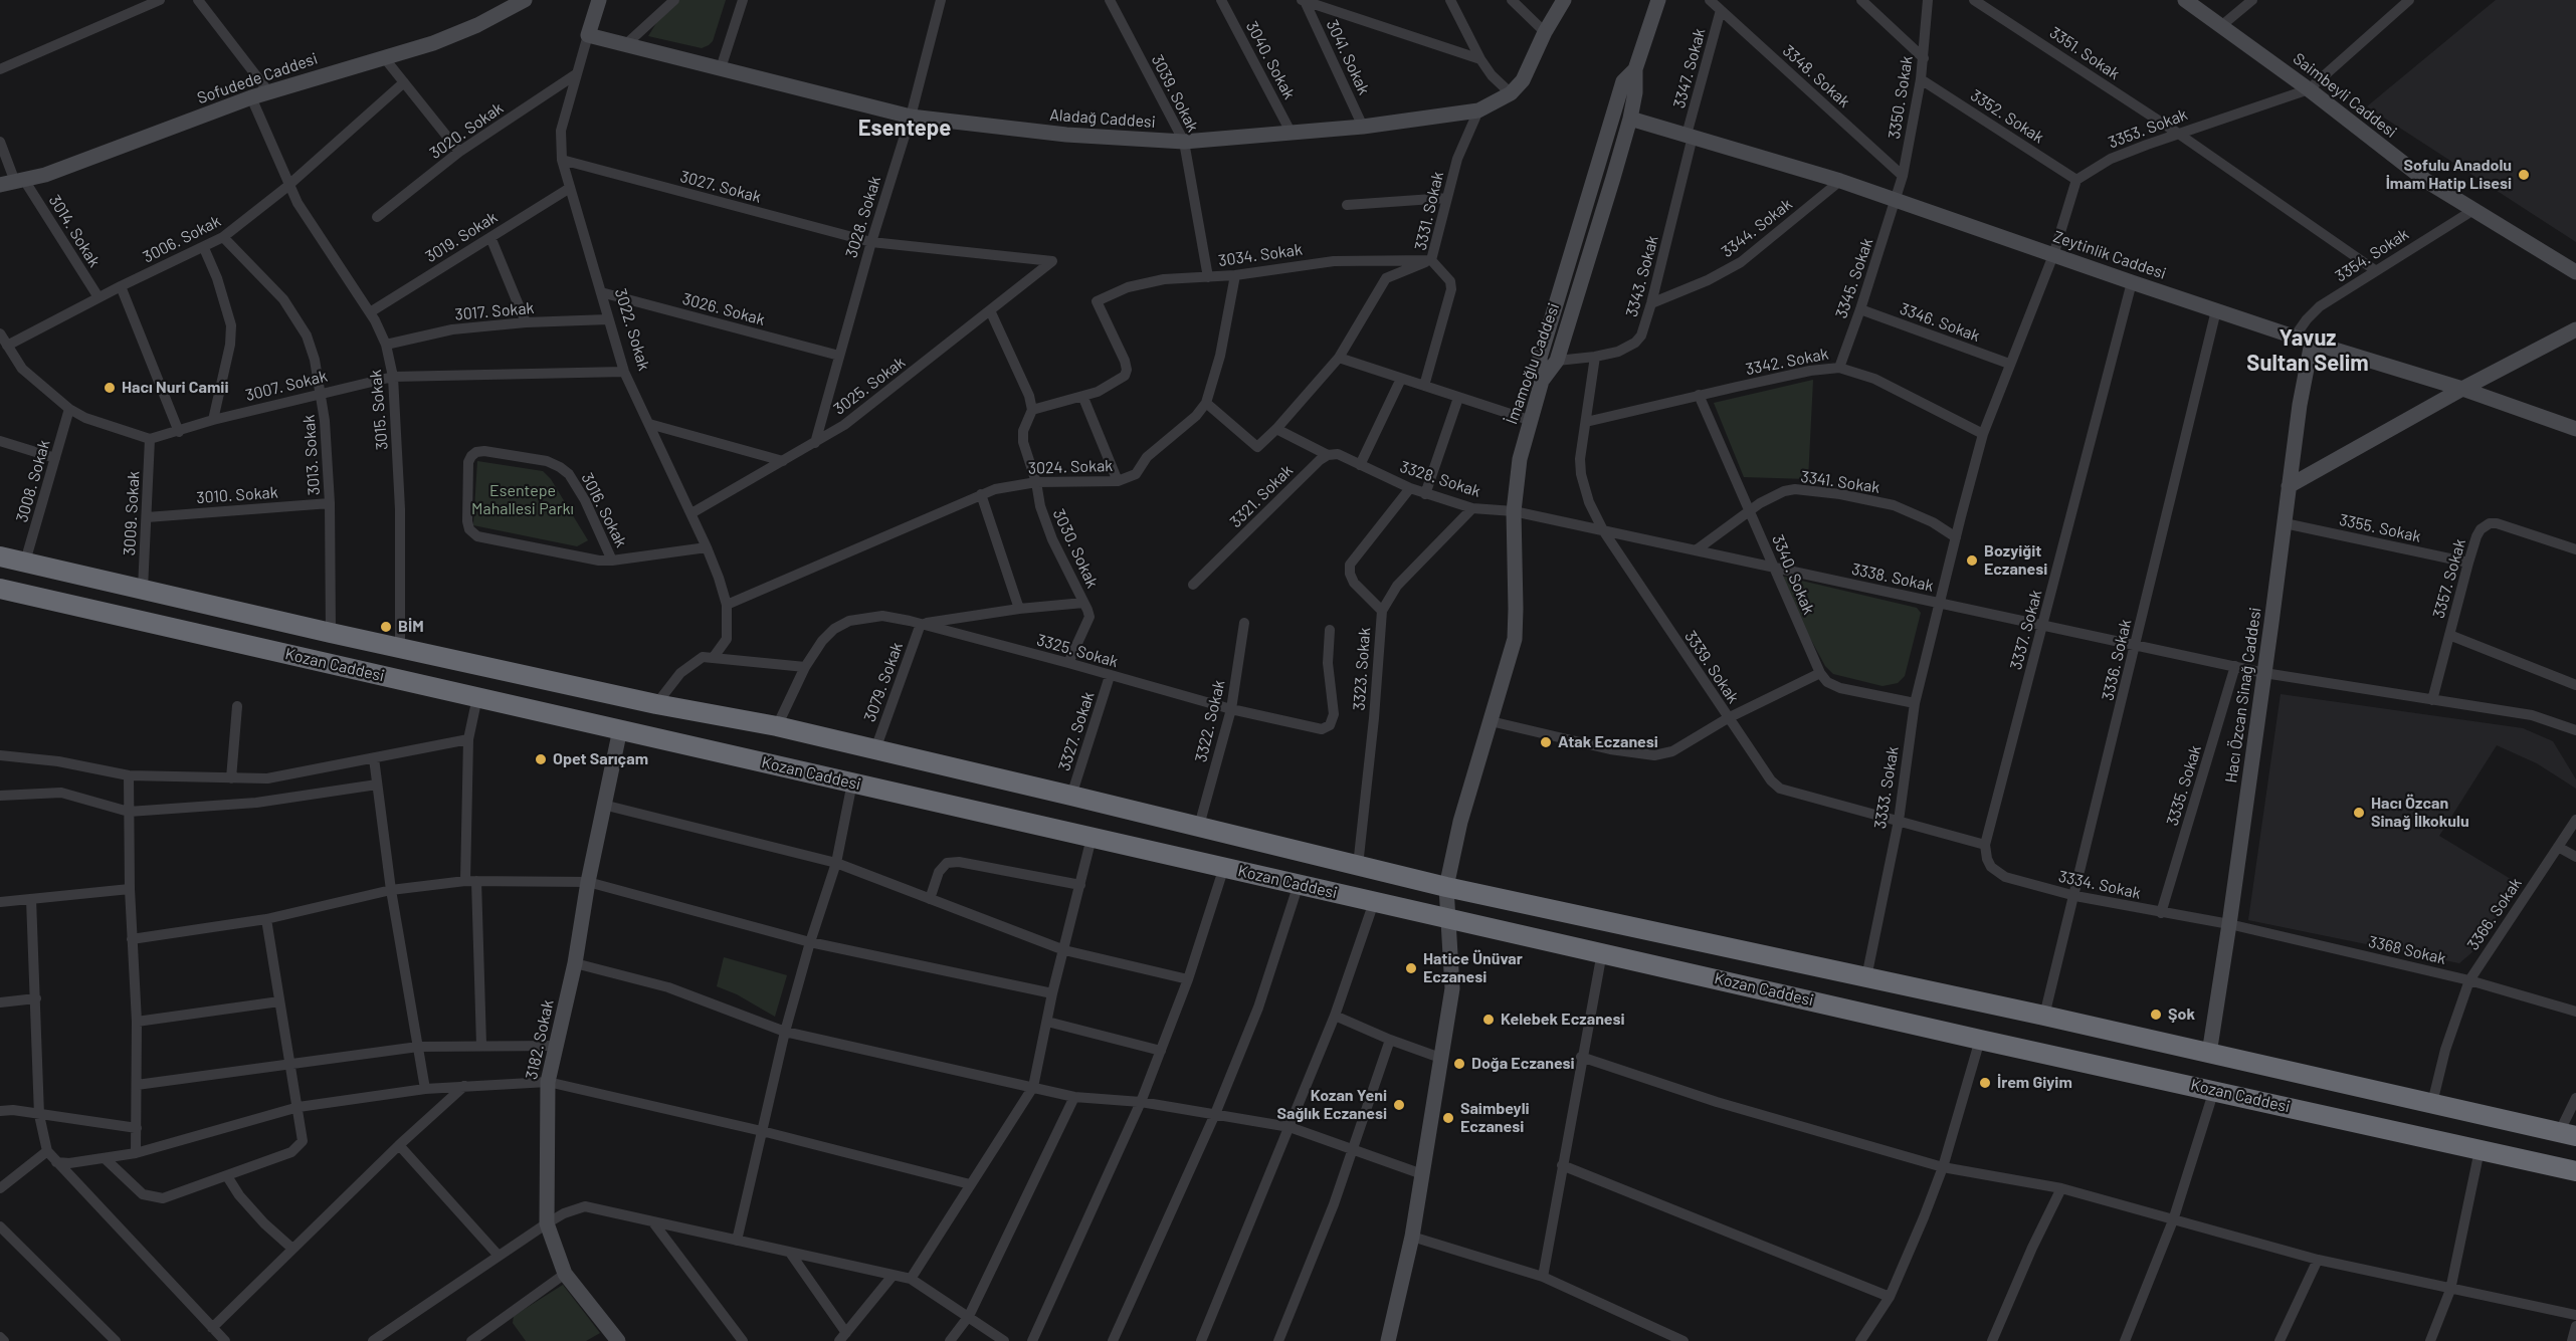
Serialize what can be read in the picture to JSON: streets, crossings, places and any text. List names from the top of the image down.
{
  "streets": {
    "highway": ["Kozan Caddesi"],
    "main road": [
      "Sofudede Caddesi",
      "Saimbeyli Caddesi",
      "Aladağ Caddesi",
      "Zeytinlik Caddesi",
      "3022. Sokak",
      "İmamoğlu Caddesi",
      "Hacı Özcan Sinağ Caddesi",
      "3182. Sokak"
    ],
    "street": [
      "3351. Sokak",
      "3041. Sokak",
      "3040. Sokak",
      "3347. Sokak",
      "3348. Sokak",
      "3039. Sokak",
      "3350. Sokak",
      "3352. Sokak",
      "3353. Sokak",
      "3020. Sokak",
      "3027. Sokak",
      "3331. Sokak",
      "3028. Sokak",
      "3344. Sokak",
      "3014. Sokak",
      "3019. Sokak",
      "3006. Sokak",
      "3034. Sokak",
      "3354. Sokak",
      "3343. Sokak",
      "3345. Sokak",
      "3026. Sokak",
      "3017. Sokak",
      "3346. Sokak",
      "3342. Sokak",
      "3007. Sokak",
      "3025. Sokak",
      "3015. Sokak",
      "3013. Sokak",
      "3024. Sokak",
      "3328. Sokak",
      "3008. Sokak",
      "3341. Sokak",
      "3010. Sokak",
      "3321. Sokak",
      "3016. Sokak",
      "3009. Sokak",
      "3355. Sokak",
      "3030. Sokak",
      "3340. Sokak",
      "3338. Sokak",
      "3357. Sokak",
      "3337. Sokak",
      "3325. Sokak",
      "3336. Sokak",
      "3339. Sokak",
      "3323. Sokak",
      "3079. Sokak",
      "3322. Sokak",
      "3327. Sokak",
      "3335. Sokak",
      "3333. Sokak",
      "3334. Sokak",
      "3366. Sokak",
      "3368 Sokak"
    ]
  },
  "crossings": [
    ["3351. Sokak", "3353. Sokak"],
    ["3351. Sokak", "3354. Sokak"],
    ["3041. Sokak", "Aladağ Caddesi"],
    ["3040. Sokak", "Aladağ Caddesi"],
    ["3347. Sokak", "3348. Sokak"],
    ["3347. Sokak", "Zeytinlik Caddesi"],
    ["3347. Sokak", "3343. Sokak"],
    ["3348. Sokak", "3350. Sokak"],
    ["Sofudede Caddesi", "3014. Sokak"],
    ["Sofudede Caddesi", "3015. Sokak"],
    ["3039. Sokak", "Aladağ Caddesi"],
    ["3039. Sokak", "3034. Sokak"],
    ["Saimbeyli Caddesi", "3353. Sokak"],
    ["Saimbeyli Caddesi", "3354. Sokak"],
    ["3350. Sokak", "3352. Sokak"],
    ["3350. Sokak", "Zeytinlik Caddesi"],
    ["3350. Sokak", "3345. Sokak"],
    ["3352. Sokak", "3353. Sokak"],
    ["Aladağ Caddesi", "3331. Sokak"],
    ["Aladağ Caddesi", "3028. Sokak"],
    ["Aladağ Caddesi", "3022. Sokak"],
    ["3020. Sokak", "3022. Sokak"],
    ["3027. Sokak", "3028. Sokak"],
    ["3027. Sokak", "3022. Sokak"],
    ["3027. Sokak", "3025. Sokak"],
    ["3331. Sokak", "3034. Sokak"],
    ["3028. Sokak", "3026. Sokak"],
    ["3028. Sokak", "3025. Sokak"],
    ["3344. Sokak", "Zeytinlik Caddesi"],
    ["3344. Sokak", "3343. Sokak"],
    ["3014. Sokak", "3006. Sokak"],
    ["3019. Sokak", "3022. Sokak"],
    ["3019. Sokak", "3015. Sokak"],
    ["3006. Sokak", "3015. Sokak"],
    ["3006. Sokak", "3013. Sokak"],
    ["3034. Sokak", "3024. Sokak"],
    ["Zeytinlik Caddesi", "3354. Sokak"],
    ["Zeytinlik Caddesi", "3343. Sokak"],
    ["Zeytinlik Caddesi", "3345. Sokak"],
    ["Zeytinlik Caddesi", "İmamoğlu Caddesi"],
    ["Zeytinlik Caddesi", "3337. Sokak"],
    ["Zeytinlik Caddesi", "3336. Sokak"],
    ["Zeytinlik Caddesi", "Hacı Özcan Sinağ Caddesi"],
    ["Zeytinlik Caddesi", "3333. Sokak"],
    ["3343. Sokak", "İmamoğlu Caddesi"],
    ["3343. Sokak", "3339. Sokak"],
    ["3345. Sokak", "3346. Sokak"],
    ["3345. Sokak", "3342. Sokak"],
    ["3026. Sokak", "3022. Sokak"],
    ["3017. Sokak", "3022. Sokak"],
    ["3017. Sokak", "3015. Sokak"],
    ["3346. Sokak", "3333. Sokak"],
    ["3022. Sokak", "3007. Sokak"],
    ["3022. Sokak", "3025. Sokak"],
    ["3022. Sokak", "3024. Sokak"],
    ["3022. Sokak", "3016. Sokak"],
    ["3342. Sokak", "3341. Sokak"],
    ["3342. Sokak", "3340. Sokak"],
    ["3342. Sokak", "3338. Sokak"],
    ["3342. Sokak", "3339. Sokak"],
    ["3342. Sokak", "3333. Sokak"],
    ["İmamoğlu Caddesi", "3328. Sokak"],
    ["İmamoğlu Caddesi", "3338. Sokak"],
    ["İmamoğlu Caddesi", "Kozan Caddesi"],
    ["3007. Sokak", "3015. Sokak"],
    ["3007. Sokak", "3013. Sokak"],
    ["3007. Sokak", "3009. Sokak"],
    ["3015. Sokak", "Kozan Caddesi"],
    ["3013. Sokak", "3010. Sokak"],
    ["3013. Sokak", "Kozan Caddesi"],
    ["3024. Sokak", "3030. Sokak"],
    ["3328. Sokak", "3338. Sokak"],
    ["3328. Sokak", "3323. Sokak"],
    ["3008. Sokak", "Kozan Caddesi"],
    ["3341. Sokak", "3340. Sokak"],
    ["3341. Sokak", "3338. Sokak"],
    ["3341. Sokak", "3339. Sokak"],
    ["3341. Sokak", "3333. Sokak"],
    ["3010. Sokak", "3009. Sokak"],
    ["3009. Sokak", "Kozan Caddesi"],
    ["3355. Sokak", "3357. Sokak"],
    ["3355. Sokak", "Hacı Özcan Sinağ Caddesi"],
    ["3030. Sokak", "3325. Sokak"],
    ["3340. Sokak", "3338. Sokak"],
    ["3340. Sokak", "3339. Sokak"],
    ["3338. Sokak", "3357. Sokak"],
    ["3338. Sokak", "3337. Sokak"],
    ["3338. Sokak", "3336. Sokak"],
    ["3338. Sokak", "3339. Sokak"],
    ["3338. Sokak", "Hacı Özcan Sinağ Caddesi"],
    ["3338. Sokak", "3335. Sokak"],
    ["3338. Sokak", "3333. Sokak"],
    ["3337. Sokak", "3339. Sokak"],
    ["3337. Sokak", "3334. Sokak"],
    ["3325. Sokak", "Kozan Caddesi"],
    ["3325. Sokak", "3079. Sokak"],
    ["3325. Sokak", "3322. Sokak"],
    ["3325. Sokak", "3327. Sokak"],
    ["3336. Sokak", "Kozan Caddesi"],
    ["3336. Sokak", "3334. Sokak"],
    ["Kozan Caddesi", "3323. Sokak"],
    ["Kozan Caddesi", "3079. Sokak"],
    ["Kozan Caddesi", "Hacı Özcan Sinağ Caddesi"],
    ["Kozan Caddesi", "3322. Sokak"],
    ["Kozan Caddesi", "3327. Sokak"],
    ["Kozan Caddesi", "3333. Sokak"],
    ["Kozan Caddesi", "3366. Sokak"],
    ["Kozan Caddesi", "3182. Sokak"],
    ["3339. Sokak", "3333. Sokak"],
    ["3339. Sokak", "3334. Sokak"],
    ["Hacı Özcan Sinağ Caddesi", "3334. Sokak"],
    ["Hacı Özcan Sinağ Caddesi", "3368 Sokak"],
    ["3335. Sokak", "3334. Sokak"],
    ["3334. Sokak", "3368 Sokak"],
    ["3366. Sokak", "3368 Sokak"]
  ],
  "districts": ["Esentepe", "Yavuz Sultan Selim"],
  "parks": ["Esentepe Mahallesi Parkı"],
  "places": [
    "Sofulu Anadolu İmam Hatip Lisesi",
    "Hacı Nuri Camii",
    "Bozyiğit Eczanesi",
    "BİM",
    "Atak Eczanesi",
    "Opet Sarıçam",
    "Hacı Özcan Sinağ İlkokulu",
    "Hatice Ünüvar Eczanesi",
    "Şok",
    "Kelebek Eczanesi",
    "Doğa Eczanesi",
    "İrem Giyim",
    "Kozan Yeni Sağlık Eczanesi",
    "Saimbeyli Eczanesi"
  ]
}
